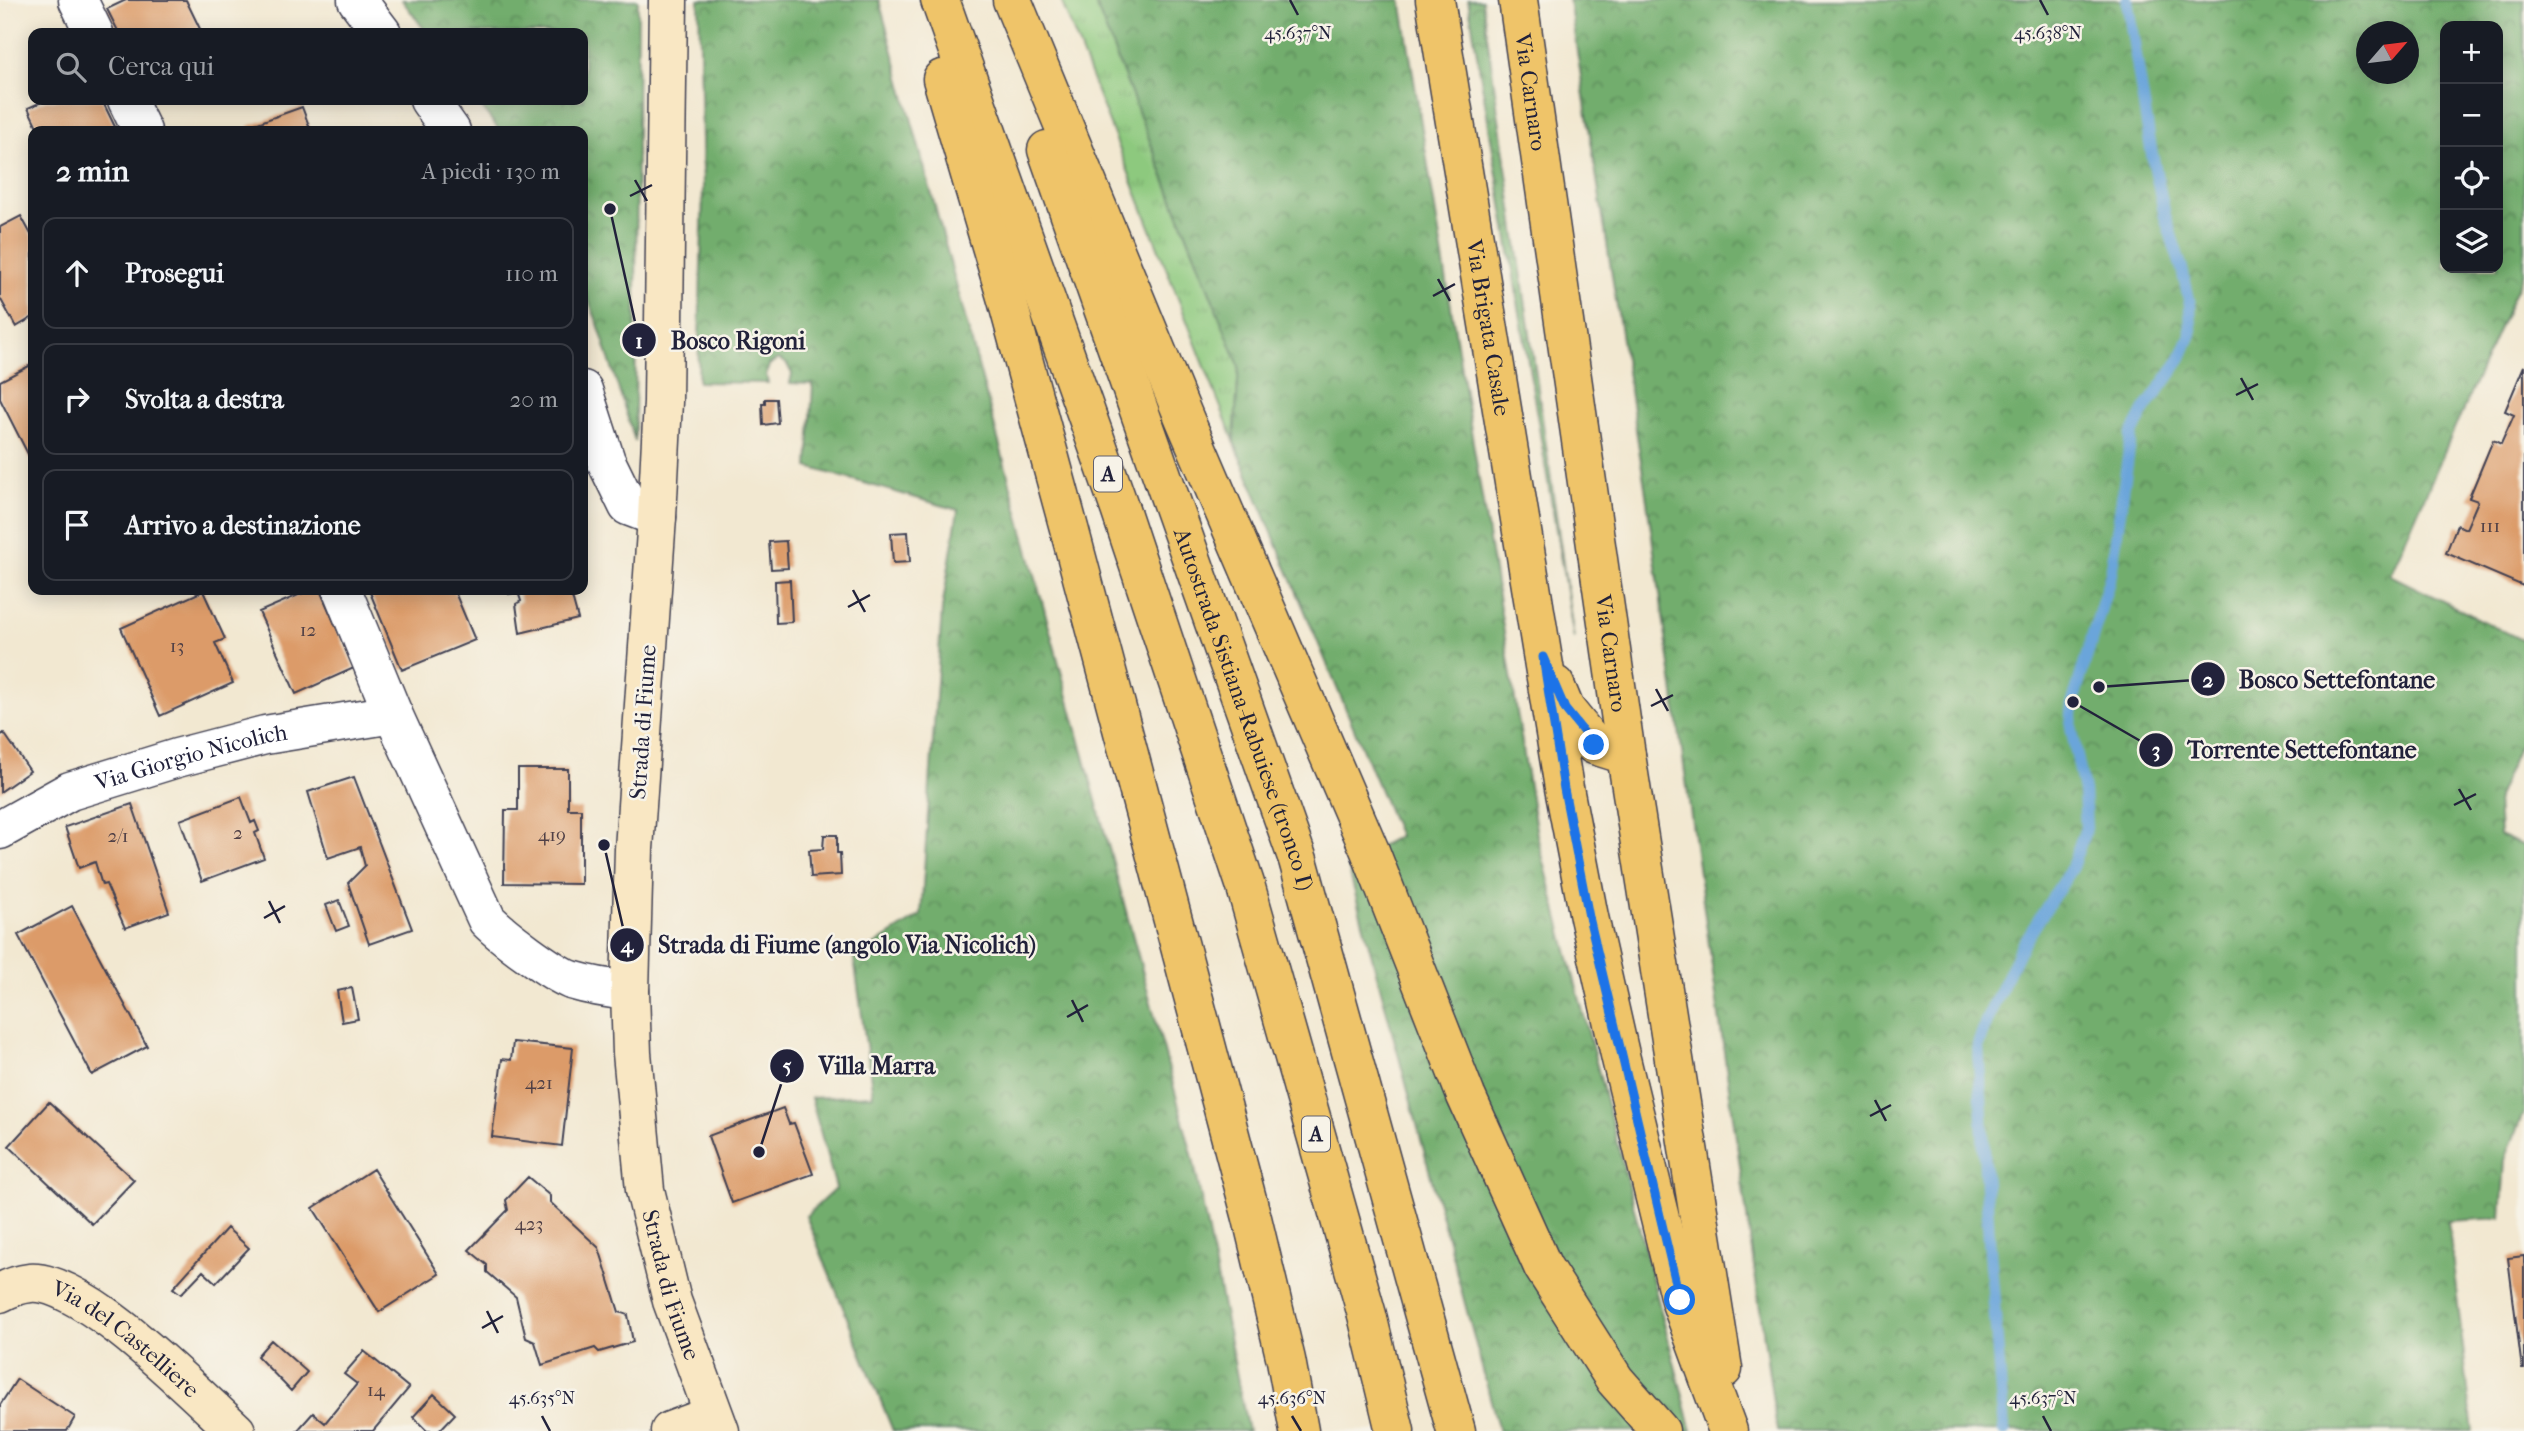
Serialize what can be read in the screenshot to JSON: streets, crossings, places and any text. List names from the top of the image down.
{
  "streets": {
    "main road": [
      "Via Carnaro",
      "Via Brigata Casale",
      "A",
      "Autostrada Sistiana-Rabuiese (tronco I)",
      "Strada di Fiume",
      "Via del Castelliere"
    ],
    "street": ["Via Giorgio Nicolich"]
  },
  "places": [
    "Bosco Rigoni",
    "Bosco Settefontane",
    "Torrente Settefontane",
    "Strada di Fiume (angolo Via Nicolich)",
    "Villa Marra"
  ],
  "house_numbers": [
    "111",
    "12",
    "13",
    "2",
    "419",
    "2/1",
    "421",
    "423",
    "14"
  ],
  "north": "top right",
  "page": {
    "map_buttons": ["+", "−"],
    "search": "Cerca qui",
    "heading": ["2 min", "A piedi · 130 m"],
    "list": [
      ["Prosegui", "110 m"],
      ["Svolta a destra", "20 m"],
      "Arrivo a destinazione"
    ]
  },
  "coordinates": [
    "45.637°N",
    "45.638°N",
    "45.635°N",
    "45.636°N"
  ]
}
